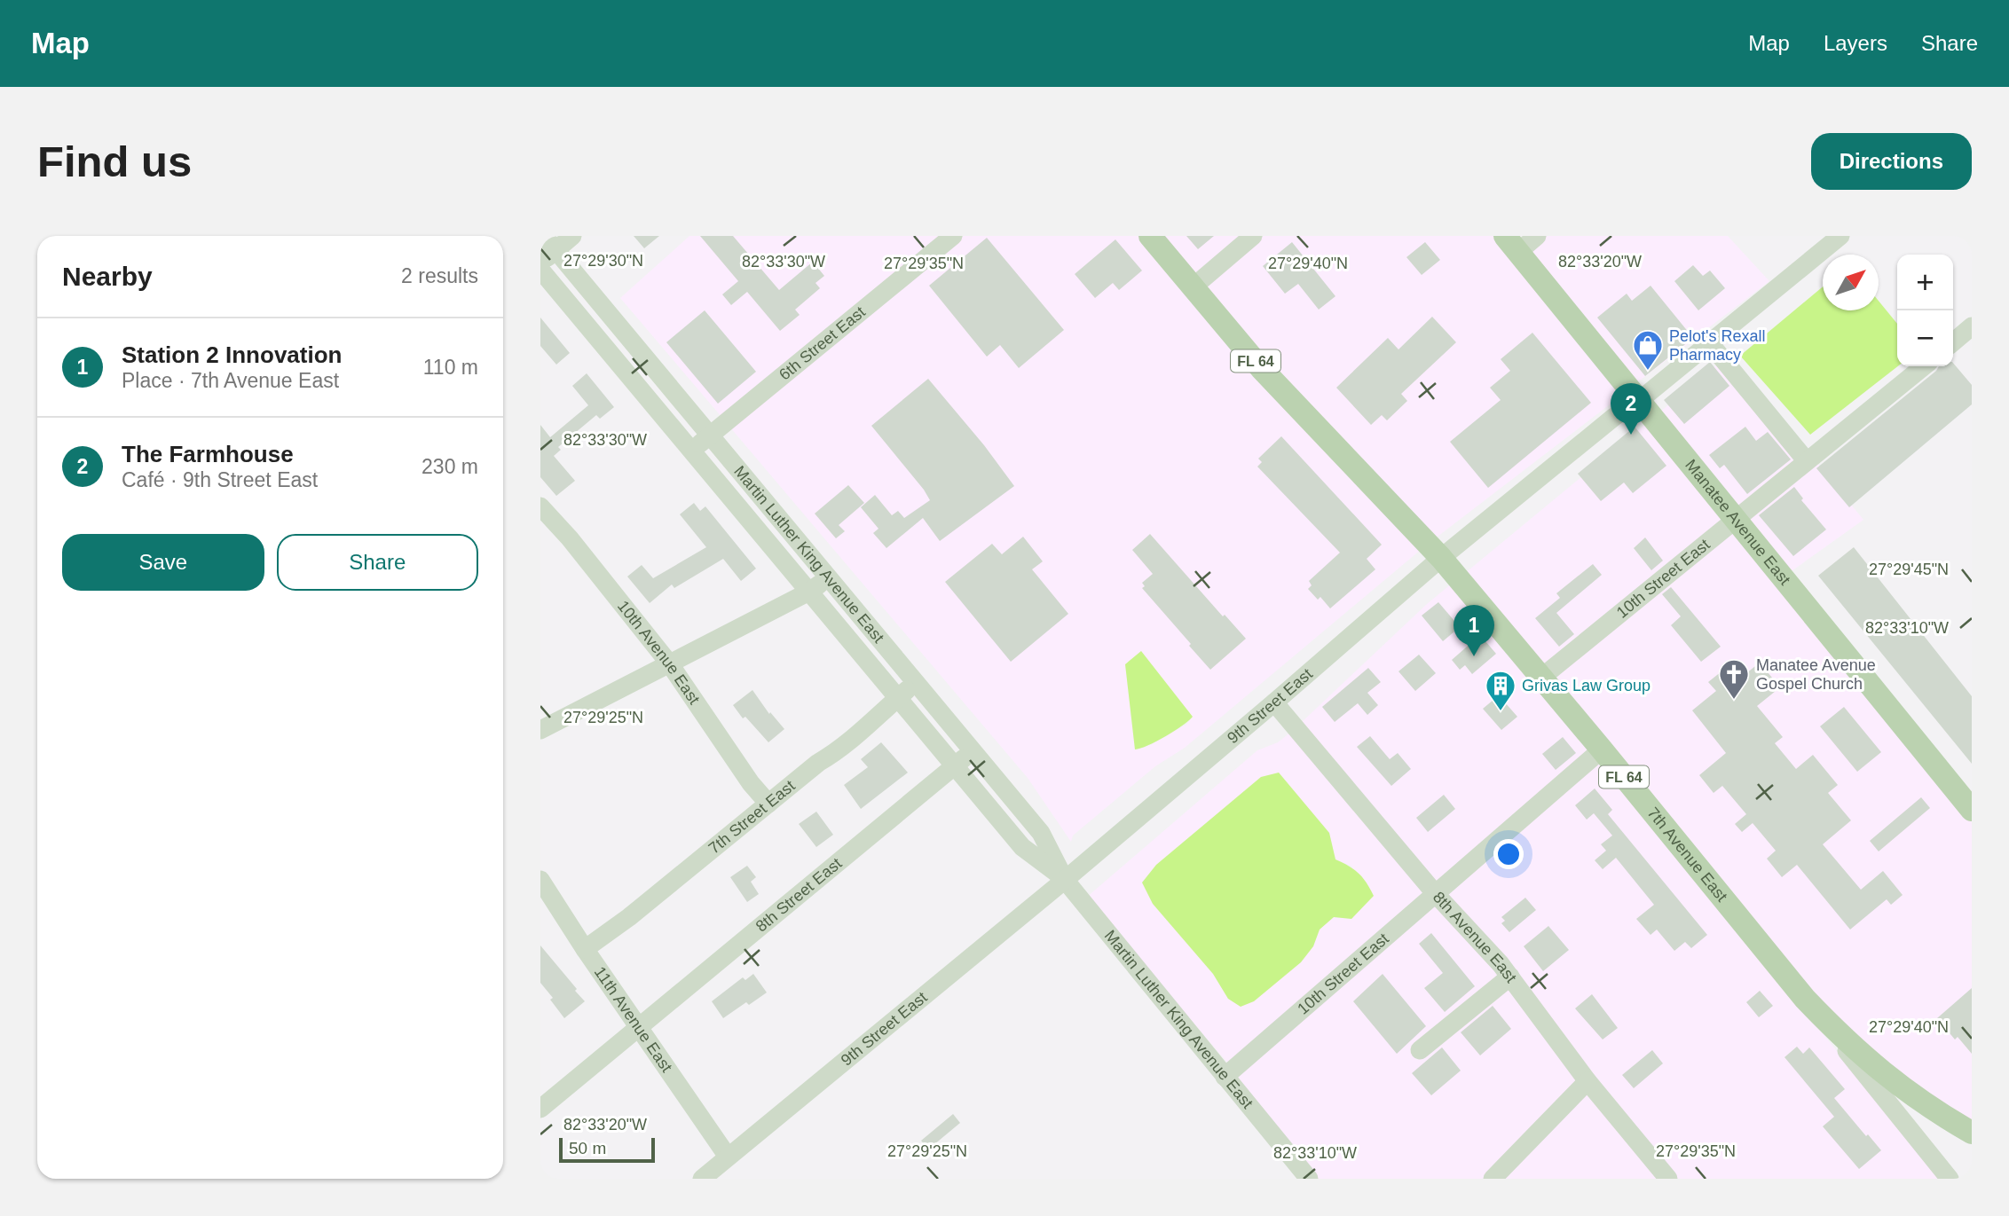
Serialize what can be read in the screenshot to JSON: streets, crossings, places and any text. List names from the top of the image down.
{
  "streets": {
    "main road": ["FL 64", "Manatee Avenue East", "7th Avenue East"],
    "street": [
      "6th Street East",
      "Martin Luther King Avenue East",
      "10th Street East",
      "10th Avenue East",
      "9th Street East",
      "7th Street East",
      "8th Street East",
      "8th Avenue East",
      "11th Avenue East"
    ]
  },
  "crossings": [
    ["6th Street East", "Martin Luther King Avenue East"],
    ["FL 64", "7th Avenue East"],
    ["Manatee Avenue East", "10th Street East"],
    ["Manatee Avenue East", "9th Street East"],
    ["Martin Luther King Avenue East", "10th Street East"],
    ["Martin Luther King Avenue East", "9th Street East"],
    ["Martin Luther King Avenue East", "7th Street East"],
    ["Martin Luther King Avenue East", "8th Street East"],
    ["10th Street East", "7th Avenue East"],
    ["10th Street East", "8th Avenue East"],
    ["10th Avenue East", "7th Street East"],
    ["9th Street East", "7th Avenue East"],
    ["9th Street East", "8th Avenue East"],
    ["9th Street East", "11th Avenue East"],
    ["7th Street East", "11th Avenue East"],
    ["8th Street East", "11th Avenue East"]
  ],
  "places": {
    "shop": ["Pelot's Rexall Pharmacy"],
    "church": ["Manatee Avenue Gospel Church"],
    "building": ["Grivas Law Group"]
  },
  "scale_bar": "50 m",
  "north": "top right",
  "page": {
    "header": "Map",
    "nav": ["Map", "Layers", "Share"],
    "buttons": [
      "Directions",
      ["Save", "Share"]
    ],
    "title": "Find us",
    "heading": ["Nearby", "2 results"],
    "map_buttons": ["+", "−"],
    "list": [
      {
        "mark": "1",
        "name": "Station 2 Innovation",
        "note": "Place · 7th Avenue East",
        "value": "110 m"
      },
      {
        "mark": "2",
        "name": "The Farmhouse",
        "note": "Café · 9th Street East",
        "value": "230 m"
      }
    ],
    "pins": ["2", "1"],
    "scale": "50 m"
  },
  "coordinates": [
    "27°29'30\"N",
    "82°33'30\"W",
    "82°33'20\"W",
    "27°29'35\"N",
    "27°29'40\"N",
    "27°29'45\"N",
    "82°33'10\"W",
    "27°29'25\"N"
  ]
}
